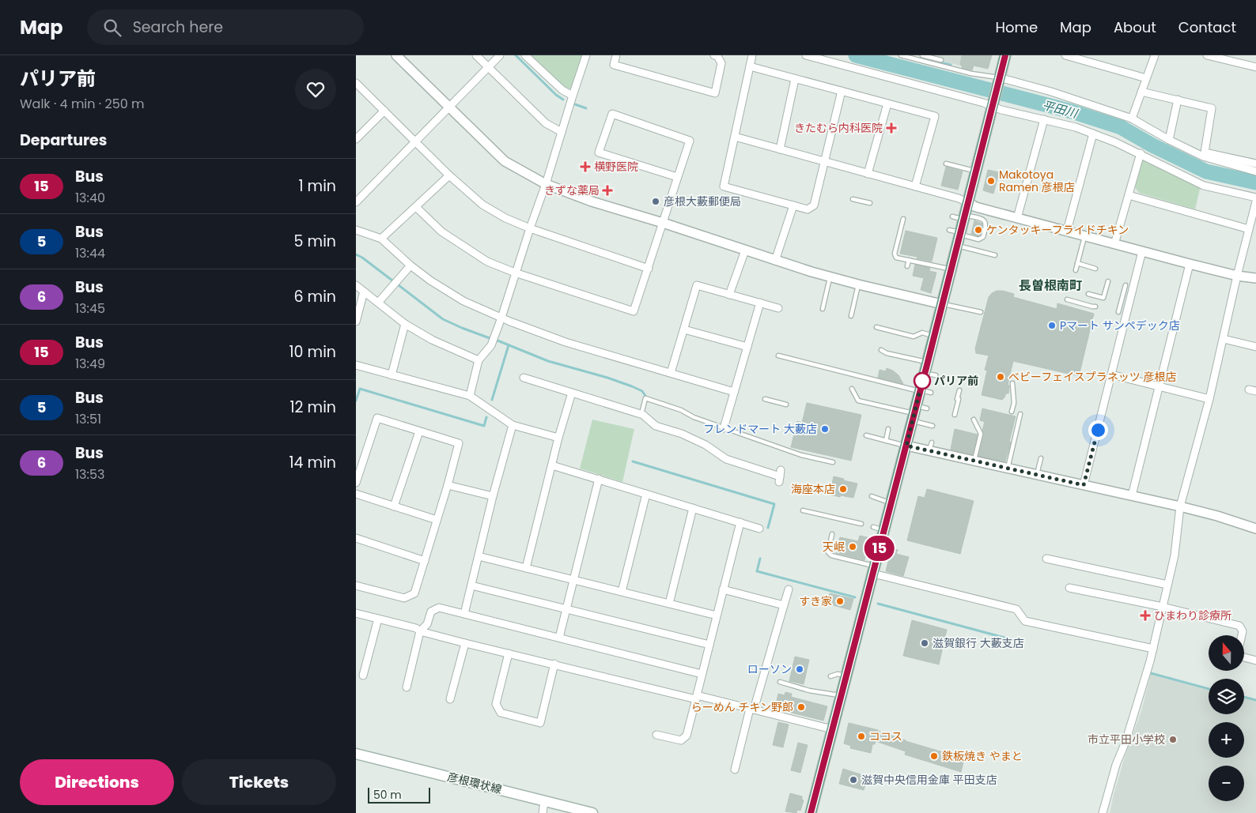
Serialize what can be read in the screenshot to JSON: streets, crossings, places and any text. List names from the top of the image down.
{
  "streets": {
    "main road": ["彦根環状線"]
  },
  "districts": ["長曽根南町"],
  "water": ["平田川"],
  "places": {
    "health": [
      "きたむら内科医院",
      "横野医院",
      "きずな薬局",
      "ひまわり診療所"
    ],
    "other": [
      "Makotoya Ramen 彦根店",
      "彦根大藪郵便局",
      "ケンタッキーフライドチキン",
      "Pマート サンペデック店",
      "ベビーフェイスプラネッツ 彦根店",
      "パリア前",
      "フレンドマート 大藪店",
      "海座本店",
      "天岷",
      "すき家",
      "滋賀銀行 大藪支店",
      "ローソン",
      "らーめん チキン野郎",
      "ココス",
      "市立平田小学校",
      "鉄板焼き やまと",
      "滋賀中央信用金庫 平田支店"
    ]
  },
  "lines": ["bus line 15"],
  "scale_bar": "50 m",
  "north": "top",
  "page": {
    "header": "Map",
    "search": "Search here",
    "nav": [
      "Home",
      "Map",
      "About",
      "Contact"
    ],
    "heading": [
      ["パリア前", "Walk · 4 min · 250 m"],
      "Departures"
    ],
    "on_map": "15",
    "list": [
      {
        "mark": "15",
        "name": "Bus",
        "note": "13:40",
        "value": "1 min"
      },
      {
        "mark": "5",
        "name": "Bus",
        "note": "13:44",
        "value": "5 min"
      },
      {
        "mark": "6",
        "name": "Bus",
        "note": "13:45",
        "value": "6 min"
      },
      {
        "mark": "15",
        "name": "Bus",
        "note": "13:49",
        "value": "10 min"
      },
      {
        "mark": "5",
        "name": "Bus",
        "note": "13:51",
        "value": "12 min"
      },
      {
        "mark": "6",
        "name": "Bus",
        "note": "13:53",
        "value": "14 min"
      }
    ],
    "map_buttons": ["+", "−"],
    "buttons": ["Directions", "Tickets"],
    "scale": "50 m"
  }
}
